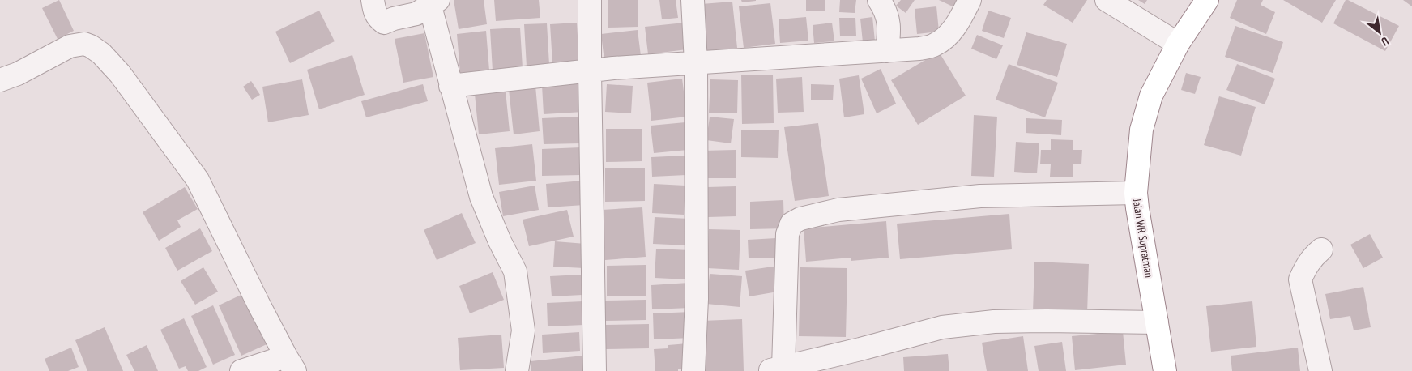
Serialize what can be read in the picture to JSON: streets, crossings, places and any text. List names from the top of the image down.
{
  "streets": {
    "highway": ["Jalan WR Supratman"]
  },
  "north": "bottom right"
}
